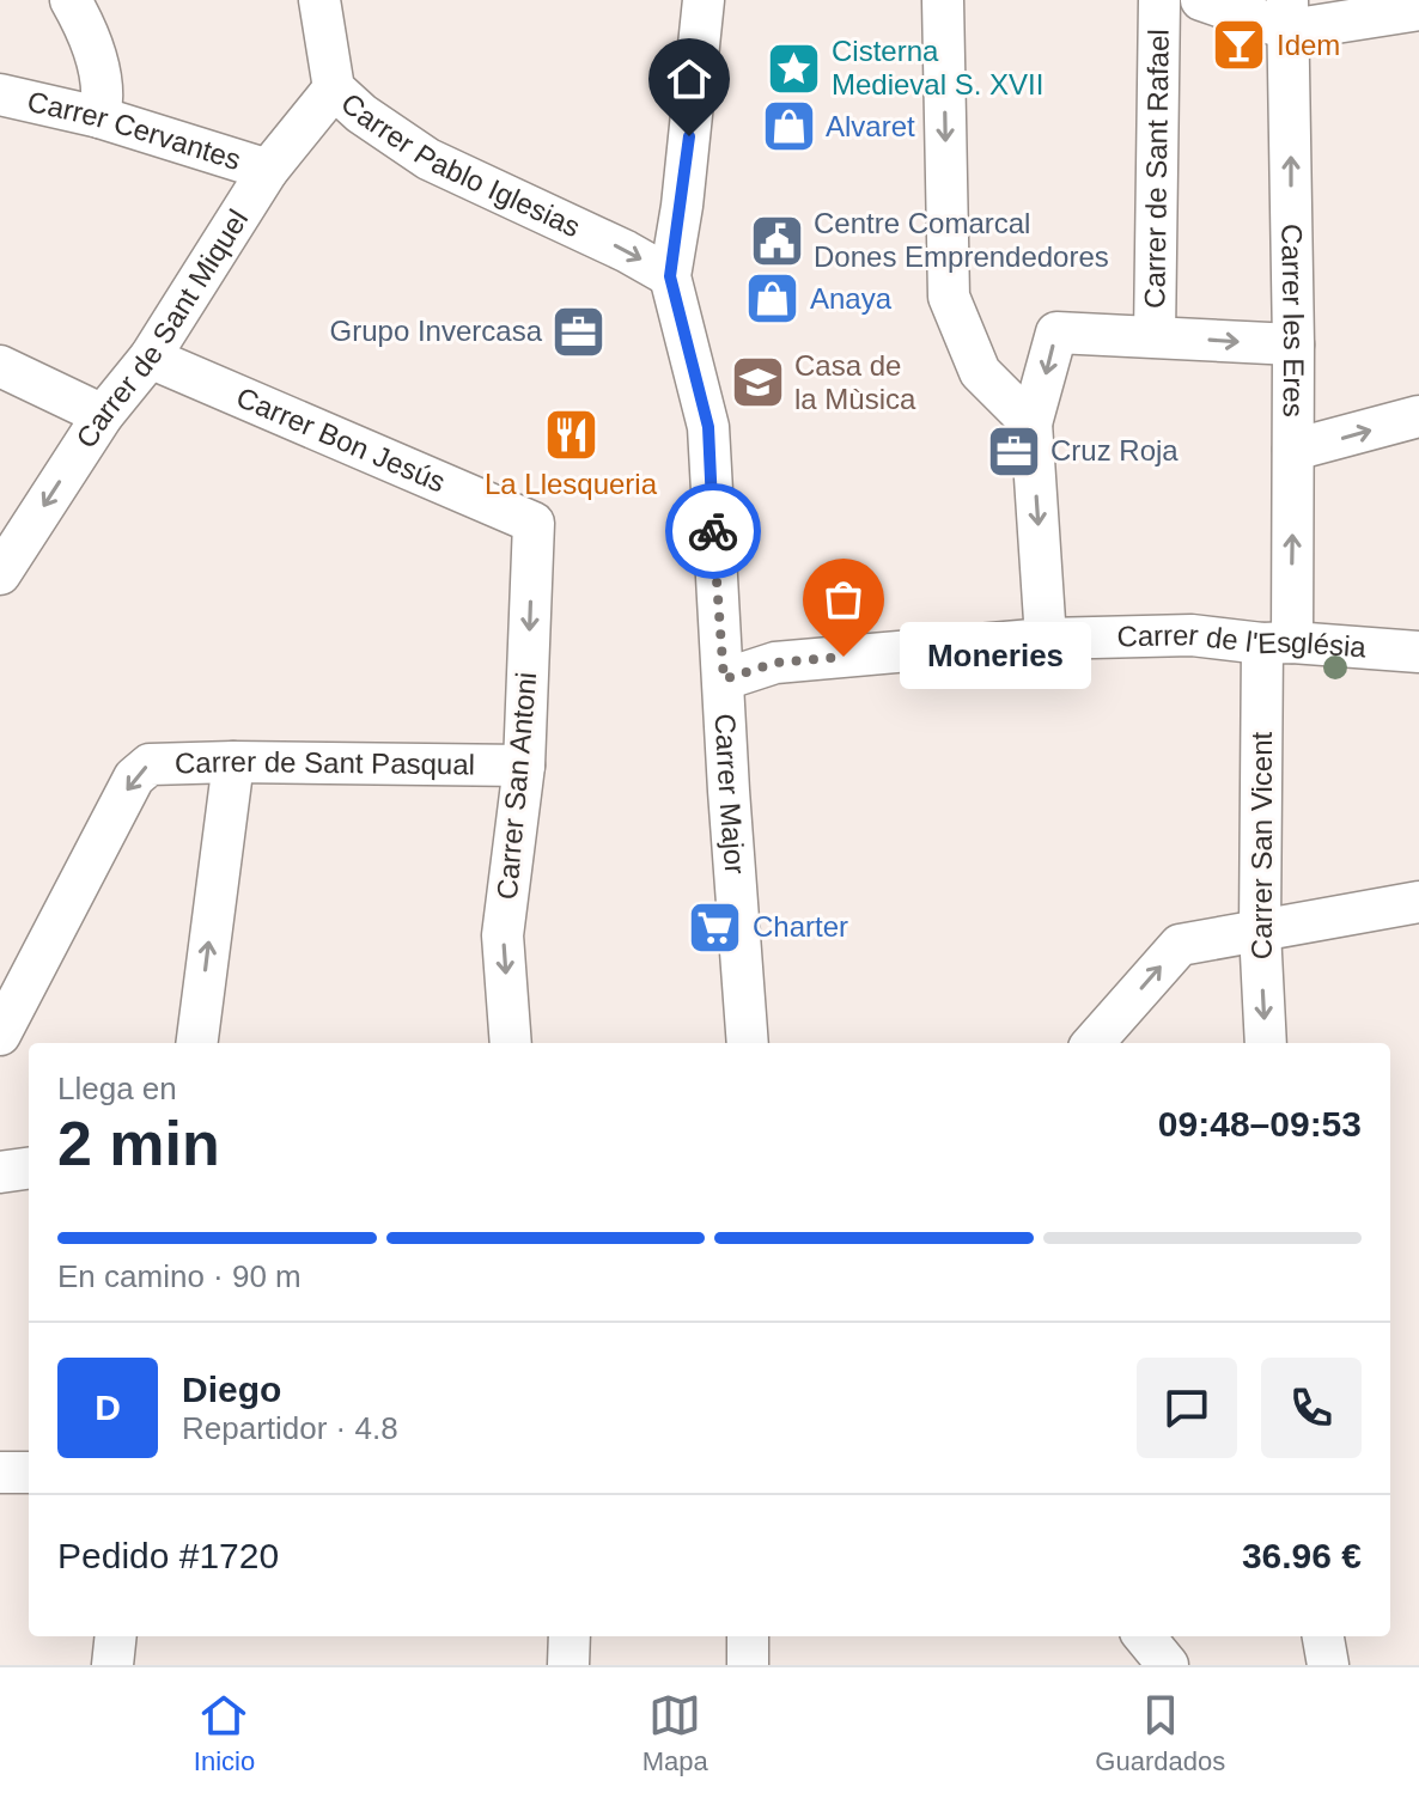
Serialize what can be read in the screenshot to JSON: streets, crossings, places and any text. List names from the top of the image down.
{
  "streets": {
    "street": [
      "Carrer Cervantes",
      "Carrer Pablo Iglesias",
      "Carrer de Sant Rafael",
      "Carrer les Eres",
      "Carrer de Sant Miquel",
      "Carrer Bon Jesús",
      "Carrer de l'Església",
      "Carrer de Sant Pasqual",
      "Carrer San Antoni",
      "Carrer Major",
      "Carrer San Vicent"
    ]
  },
  "crossings": [
    ["Carrer Cervantes", "Carrer de Sant Miquel"],
    ["Carrer Pablo Iglesias", "Carrer de Sant Miquel"],
    ["Carrer Pablo Iglesias", "Carrer Major"],
    ["Carrer de Sant Rafael", "Carrer les Eres"],
    ["Carrer les Eres", "Carrer de l'Església"],
    ["Carrer les Eres", "Carrer San Vicent"],
    ["Carrer de Sant Miquel", "Carrer Bon Jesús"],
    ["Carrer Bon Jesús", "Carrer San Antoni"],
    ["Carrer de l'Església", "Carrer Major"],
    ["Carrer de l'Església", "Carrer San Vicent"],
    ["Carrer de Sant Pasqual", "Carrer San Antoni"]
  ],
  "one_way": ["Carrer Pablo Iglesias", "Carrer de Sant Pasqual"],
  "places": {
    "bar": ["Idem"],
    "place": ["Cisterna Medieval S. XVII"],
    "shop": ["Alvaret", "Anaya"],
    "public building": ["Centre Comarcal Dones Emprendedores"],
    "office": ["Grupo Invercasa", "Cruz Roja"],
    "school or university": ["Casa de la Mùsica"],
    "restaurant": ["La Llesqueria"],
    "other": ["Moneries"],
    "supermarket": ["Charter"]
  },
  "page": {
    "bubble": "Moneries",
    "heading": ["2 min", "Llega en", "09:48–09:53"],
    "panel": [
      "Diego",
      "Repartidor · 4.8",
      "Pedido #1720",
      "36.96 €"
    ],
    "bar": "En camino · 90 m",
    "round": "D",
    "tabs": ["Inicio", "Mapa", "Guardados"]
  }
}
